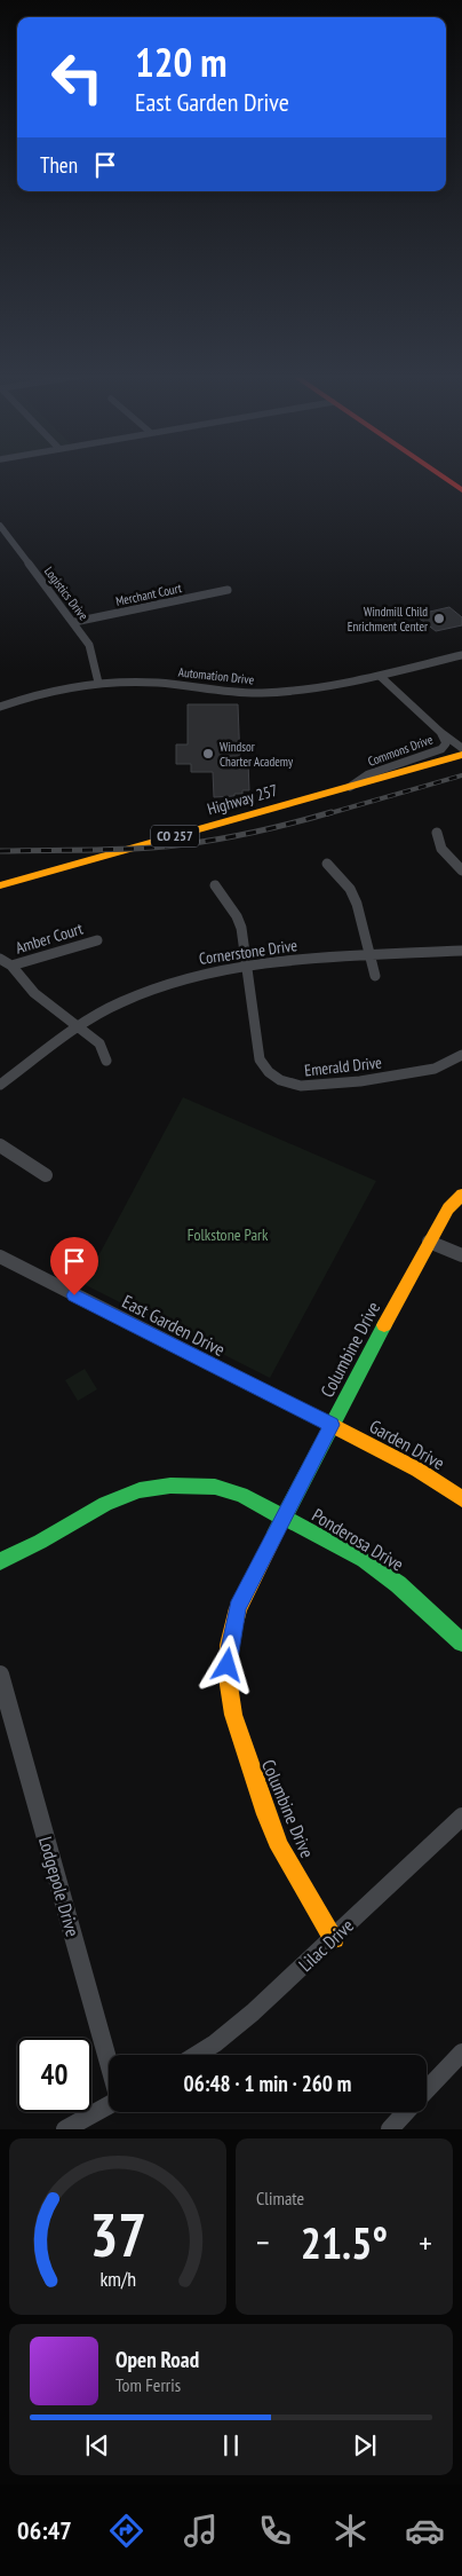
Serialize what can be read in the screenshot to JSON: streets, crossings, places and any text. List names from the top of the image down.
{
  "streets": {
    "street": [
      "Logistics Drive",
      "Merchant Court",
      "Automation Drive",
      "Commons Drive",
      "Highway 257",
      "CO 257",
      "Amber Court",
      "Cornerstone Drive",
      "Emerald Drive",
      "East Garden Drive",
      "Columbine Drive",
      "Garden Drive",
      "Ponderosa Drive",
      "Lodgepole Drive",
      "Lilac Drive"
    ]
  },
  "crossings": [
    ["Logistics Drive", "Merchant Court"],
    ["Logistics Drive", "Automation Drive"],
    ["Automation Drive", "Commons Drive"],
    ["Commons Drive", "Highway 257"],
    ["Cornerstone Drive", "Emerald Drive"],
    ["East Garden Drive", "Columbine Drive"],
    ["East Garden Drive", "Garden Drive"],
    ["Columbine Drive", "Garden Drive"],
    ["Columbine Drive", "Ponderosa Drive"],
    ["Columbine Drive", "Lilac Drive"]
  ],
  "parks": ["Folkstone Park"],
  "places": ["Windmill Child Enrichment Center", "Windsor Charter Academy"],
  "page": {
    "turn": ["120 m", "East Garden Drive"],
    "then": "Then",
    "limit": "40",
    "trip": "06:48 · 1 min · 260 m",
    "tile": "Climate",
    "heat": ["−", "21.5°", "+"],
    "song": ["Open Road", "Tom Ferris"],
    "tabs": "06:47",
    "gauge": ["37", "km/h"]
  }
}
